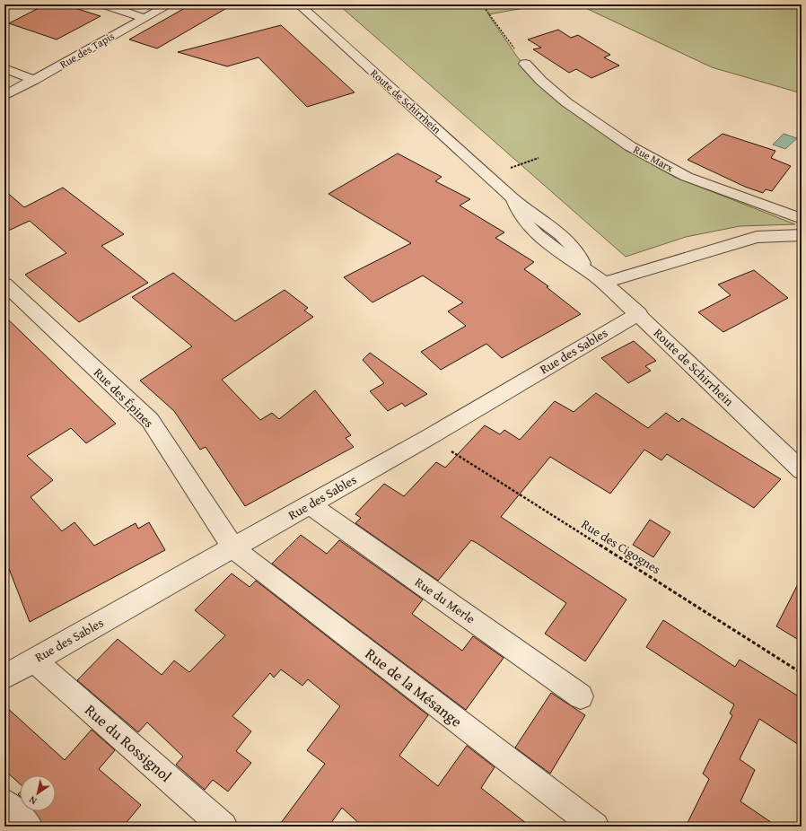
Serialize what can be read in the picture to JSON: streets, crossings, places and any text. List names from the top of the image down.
{
  "streets": {
    "street": [
      "Rue des Tapis",
      "Route de Schirrhein",
      "Rue Marx",
      "Rue des Sables",
      "Rue des Épines",
      "Rue du Merle",
      "Rue de la Mésange",
      "Rue du Rossignol"
    ],
    "path": ["Rue des Cigognes"]
  },
  "crossings": [
    ["Route de Schirrhein", "Rue des Sables"],
    ["Rue des Sables", "Rue des Épines"],
    ["Rue des Sables", "Rue des Cigognes"],
    ["Rue des Sables", "Rue du Merle"],
    ["Rue des Sables", "Rue de la Mésange"],
    ["Rue des Sables", "Rue du Rossignol"],
    ["Rue des Épines", "Rue de la Mésange"]
  ],
  "north": "bottom left"
}
